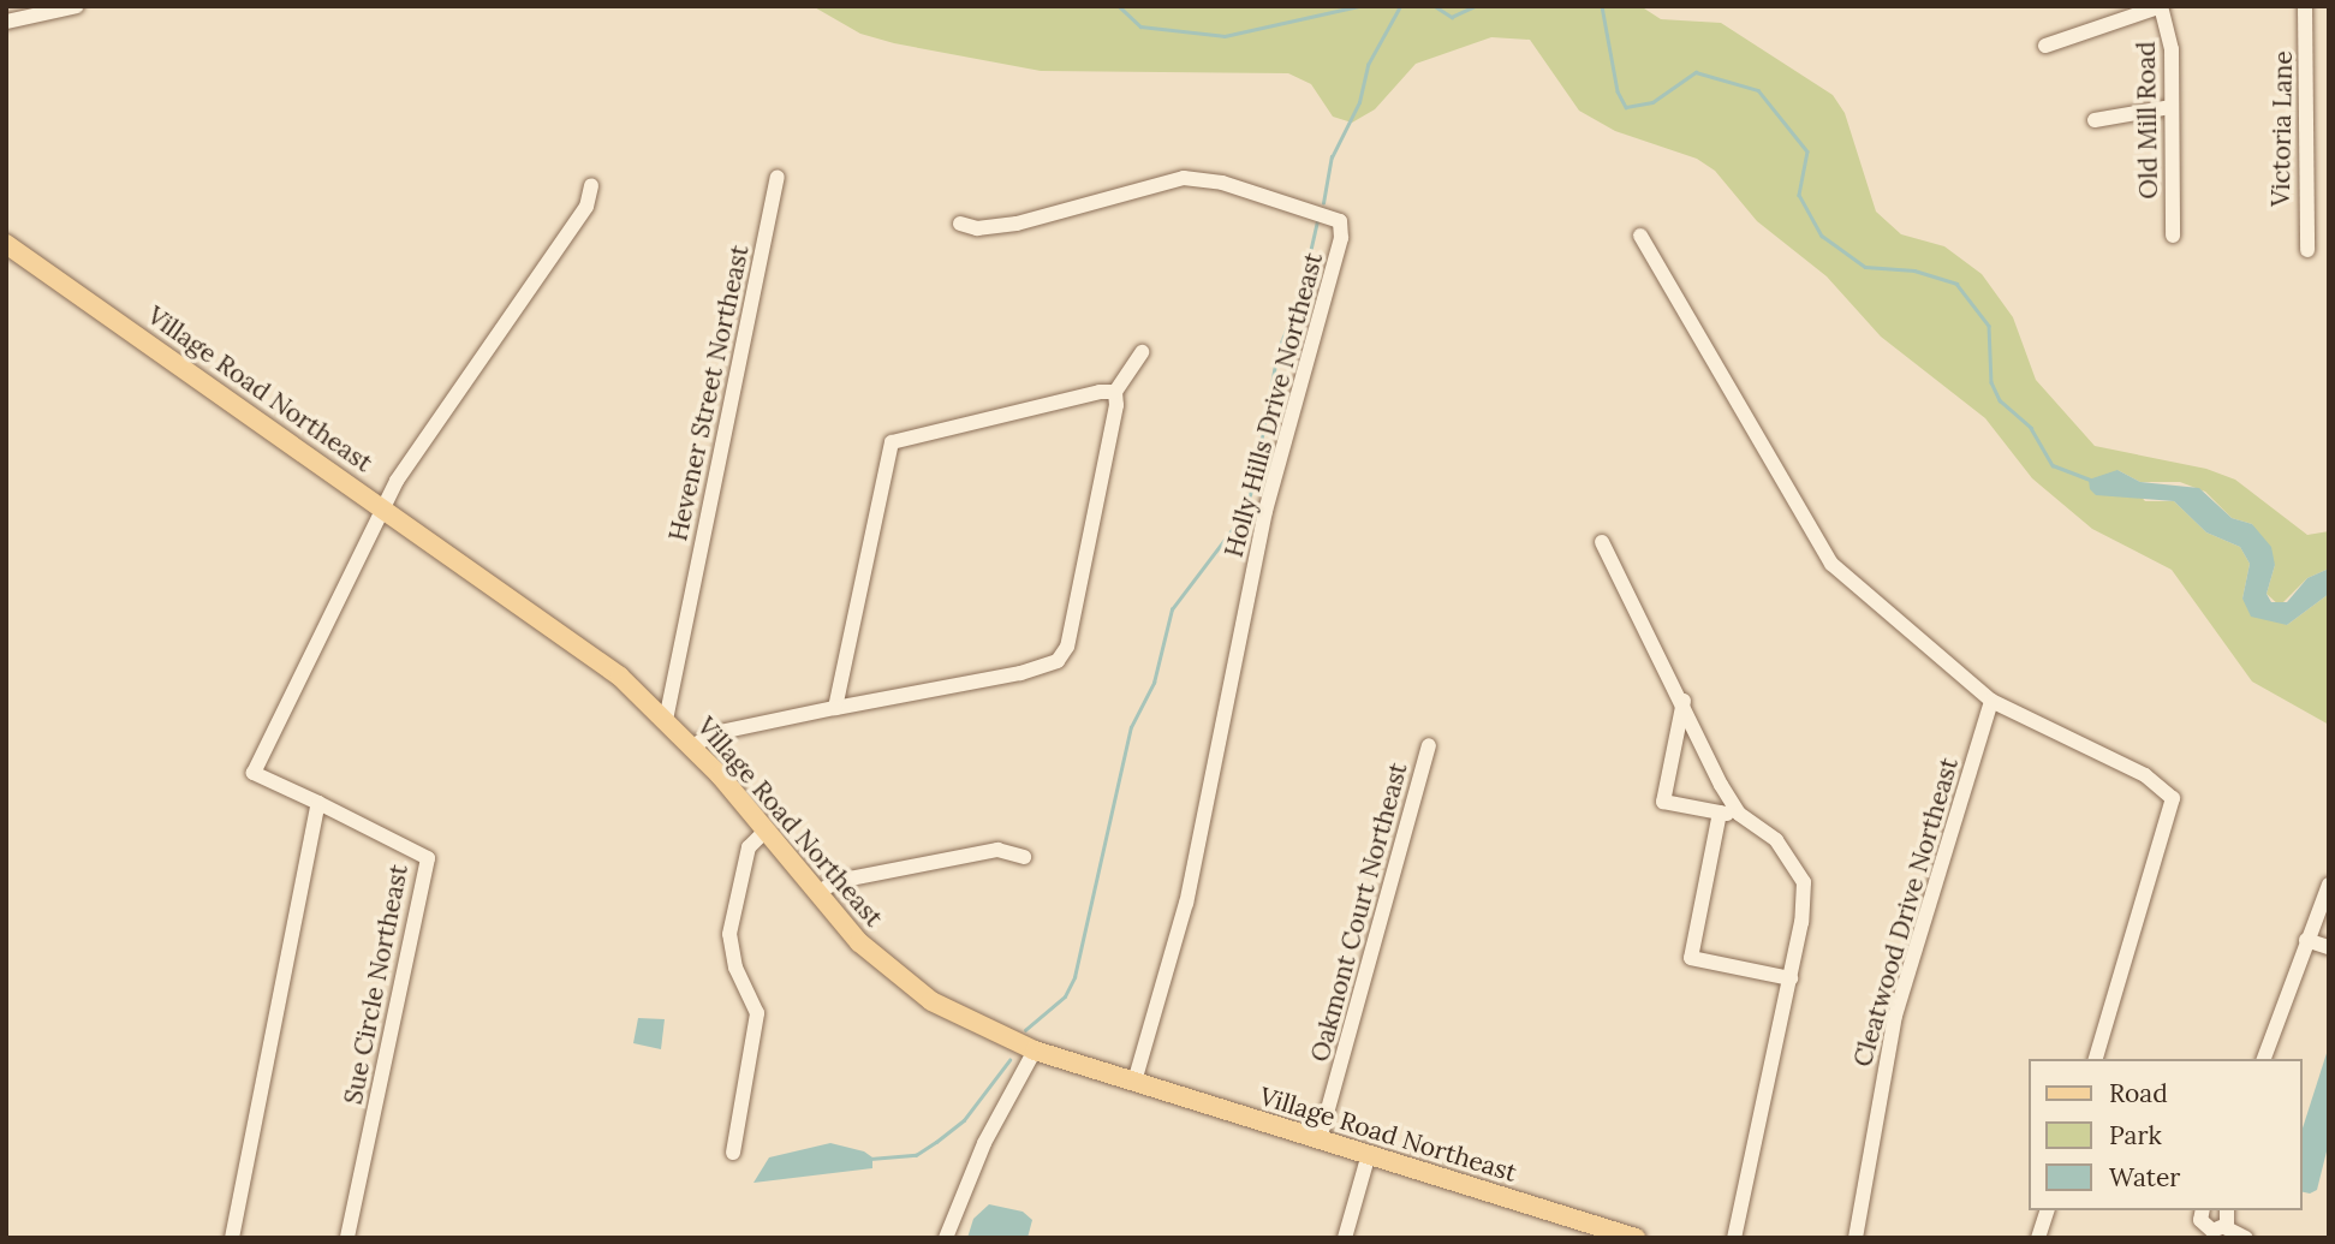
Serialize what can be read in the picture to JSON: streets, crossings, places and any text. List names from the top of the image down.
{
  "streets": {
    "main road": ["Village Road Northeast"],
    "street": [
      "Old Mill Road",
      "Victoria Lane",
      "Hevener Street Northeast",
      "Holly Hills Drive Northeast",
      "Oakmont Court Northeast",
      "Cleatwood Drive Northeast",
      "Sue Circle Northeast"
    ]
  },
  "crossings": [
    ["Village Road Northeast", "Hevener Street Northeast"],
    ["Village Road Northeast", "Holly Hills Drive Northeast"],
    ["Village Road Northeast", "Oakmont Court Northeast"],
    ["Village Road Northeast", "Sue Circle Northeast"]
  ],
  "legend": ["Road", "Park", "Water"]
}
